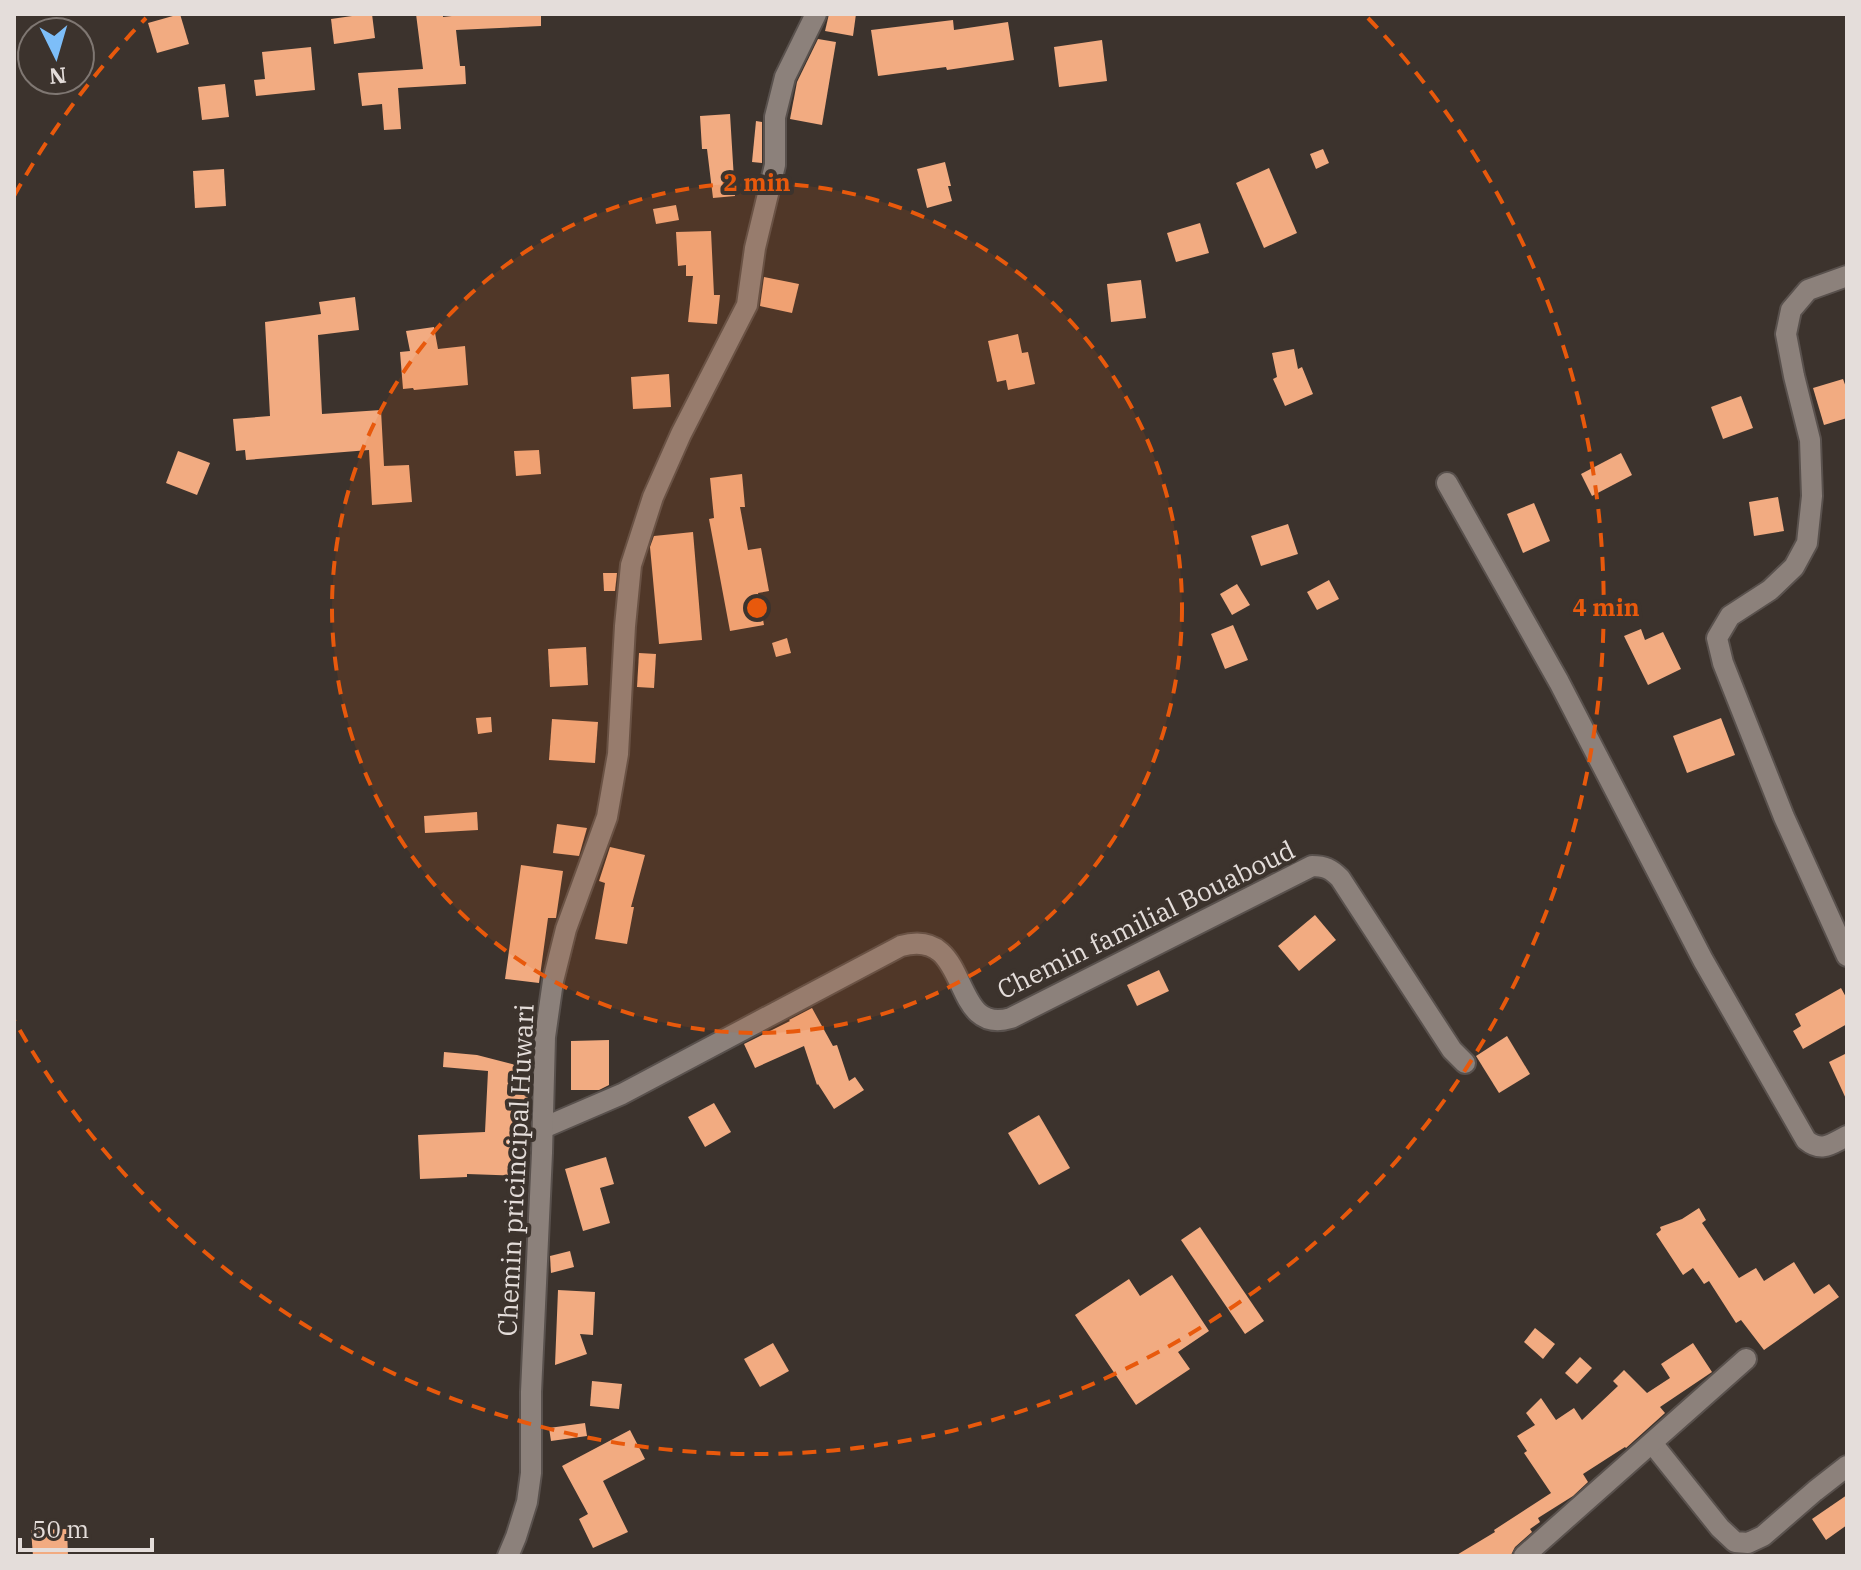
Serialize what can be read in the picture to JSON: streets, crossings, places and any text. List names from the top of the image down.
{
  "streets": {
    "street": ["Chemin familial Bouaboud", "Chemin pricincipal Huwari"]
  },
  "crossings": [
    ["Chemin familial Bouaboud", "Chemin pricincipal Huwari"]
  ],
  "scale_bar": "50 m",
  "north": "bottom",
  "rings": ["2 min", "4 min"]
}
